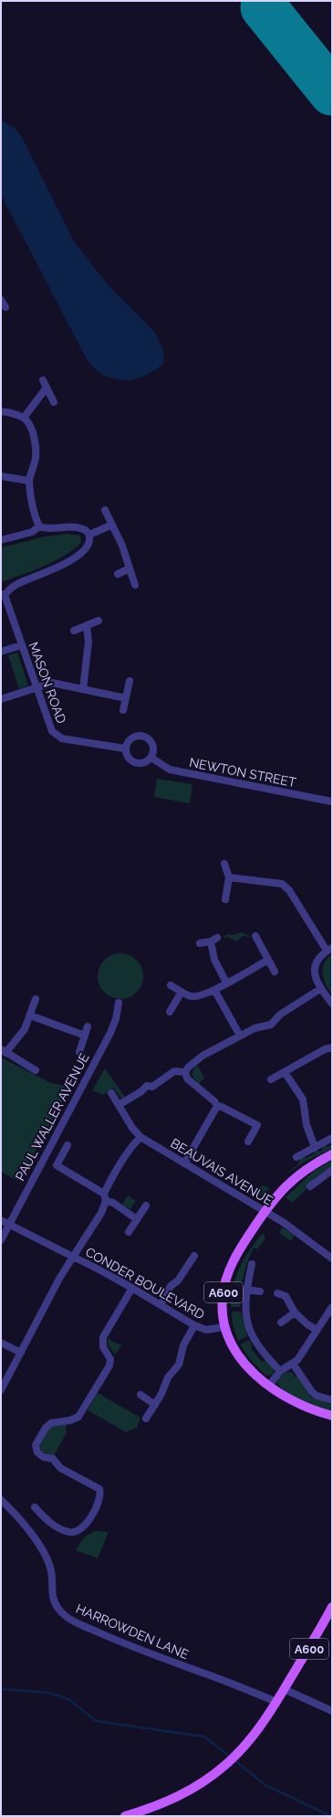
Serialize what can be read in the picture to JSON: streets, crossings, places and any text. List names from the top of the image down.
{
  "streets": {
    "main road": ["A600"],
    "street": [
      "MASON ROAD",
      "NEWTON STREET",
      "PAUL WALLER AVENUE",
      "BEAUVAIS AVENUE",
      "CONDER BOULEVARD",
      "HARROWDEN LANE"
    ]
  },
  "crossings": [
    ["MASON ROAD", "NEWTON STREET"],
    ["BEAUVAIS AVENUE", "A600"],
    ["CONDER BOULEVARD", "A600"],
    ["A600", "HARROWDEN LANE"]
  ]
}
